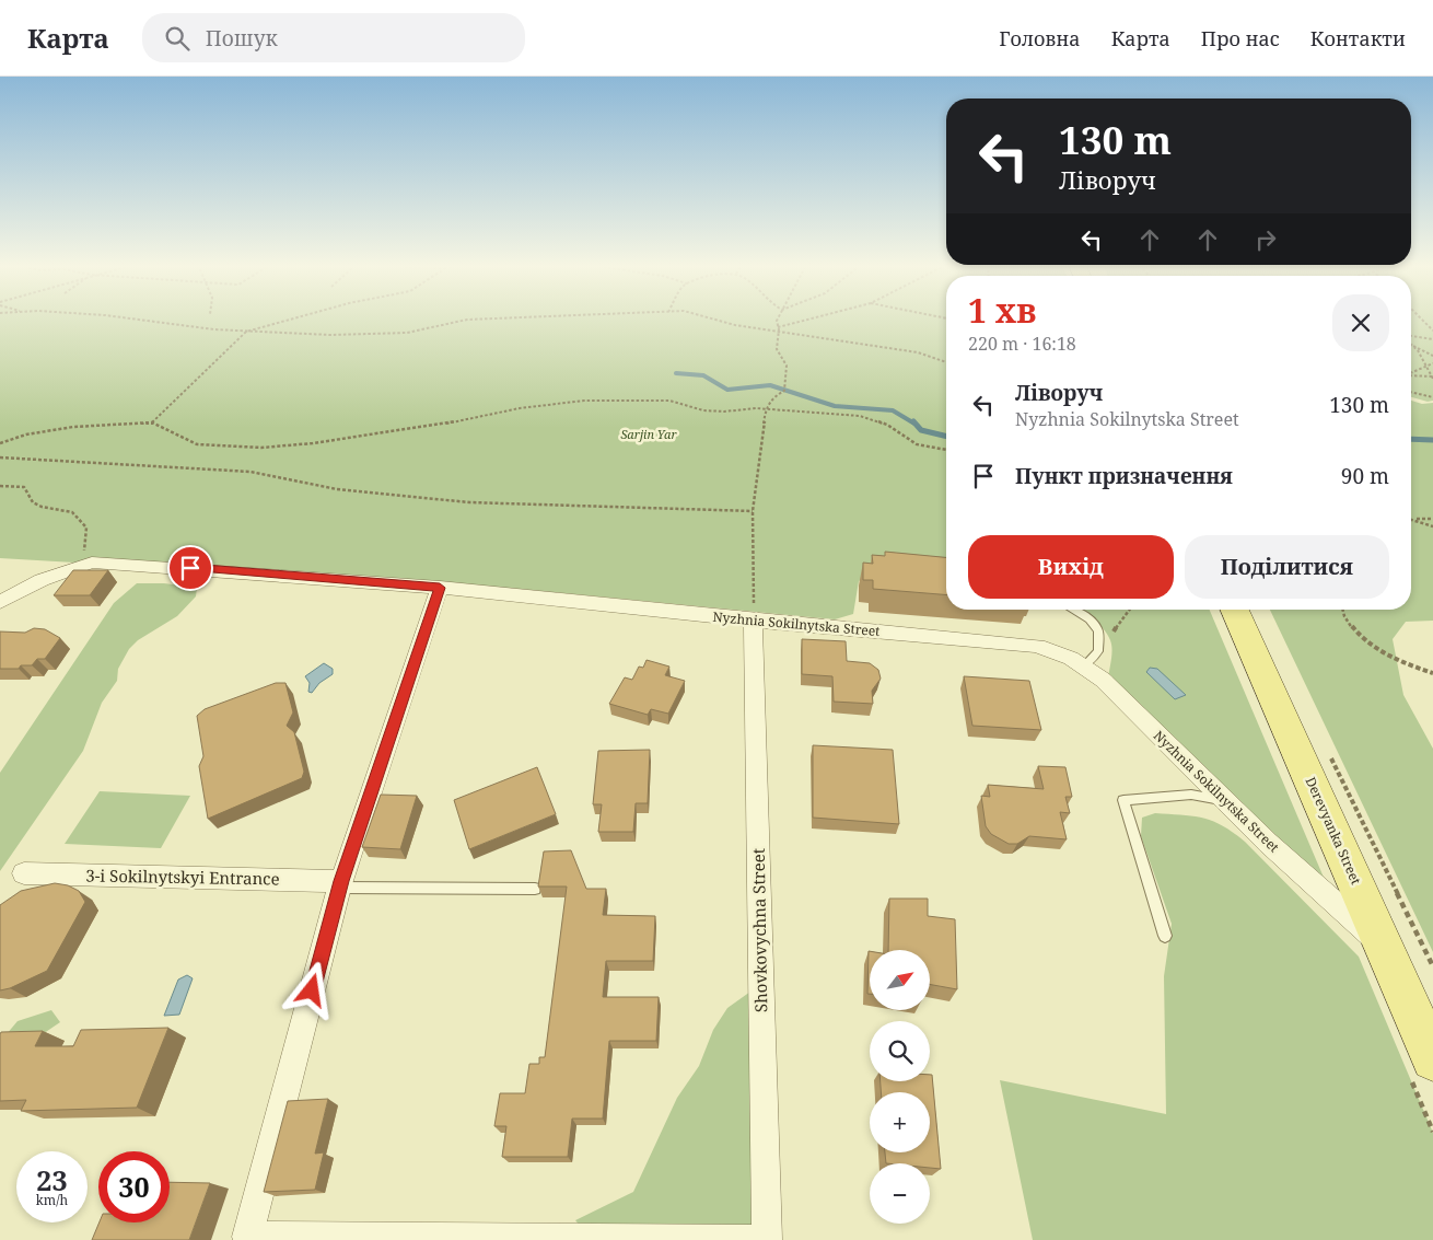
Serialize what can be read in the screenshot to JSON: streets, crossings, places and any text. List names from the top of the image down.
{
  "streets": {
    "main road": ["Derevyanka Street"],
    "street": ["Nyzhnia Sokilnytska Street", "3-i Sokilnytskyi Entrance", "Shovkovychna Street"]
  },
  "crossings": [
    ["Nyzhnia Sokilnytska Street", "Derevyanka Street"],
    ["Nyzhnia Sokilnytska Street", "Shovkovychna Street"]
  ],
  "parks": ["Sarjin Yar"],
  "north": "top right",
  "page": {
    "header": "Карта",
    "search": "Пошук",
    "nav": [
      "Головна",
      "Карта",
      "Про нас",
      "Контакти"
    ],
    "turn": ["130 m", "Ліворуч"],
    "heading": ["1 хв", "220 m · 16:18"],
    "list": [
      {
        "name": "Ліворуч",
        "note": "Nyzhnia Sokilnytska Street",
        "value": "130 m"
      },
      {
        "name": "Пункт призначення",
        "value": "90 m"
      }
    ],
    "buttons": ["Вихід", "Поділитися"],
    "map_buttons": ["+", "−"],
    "speed": "23 km/h",
    "limit": "30"
  }
}
